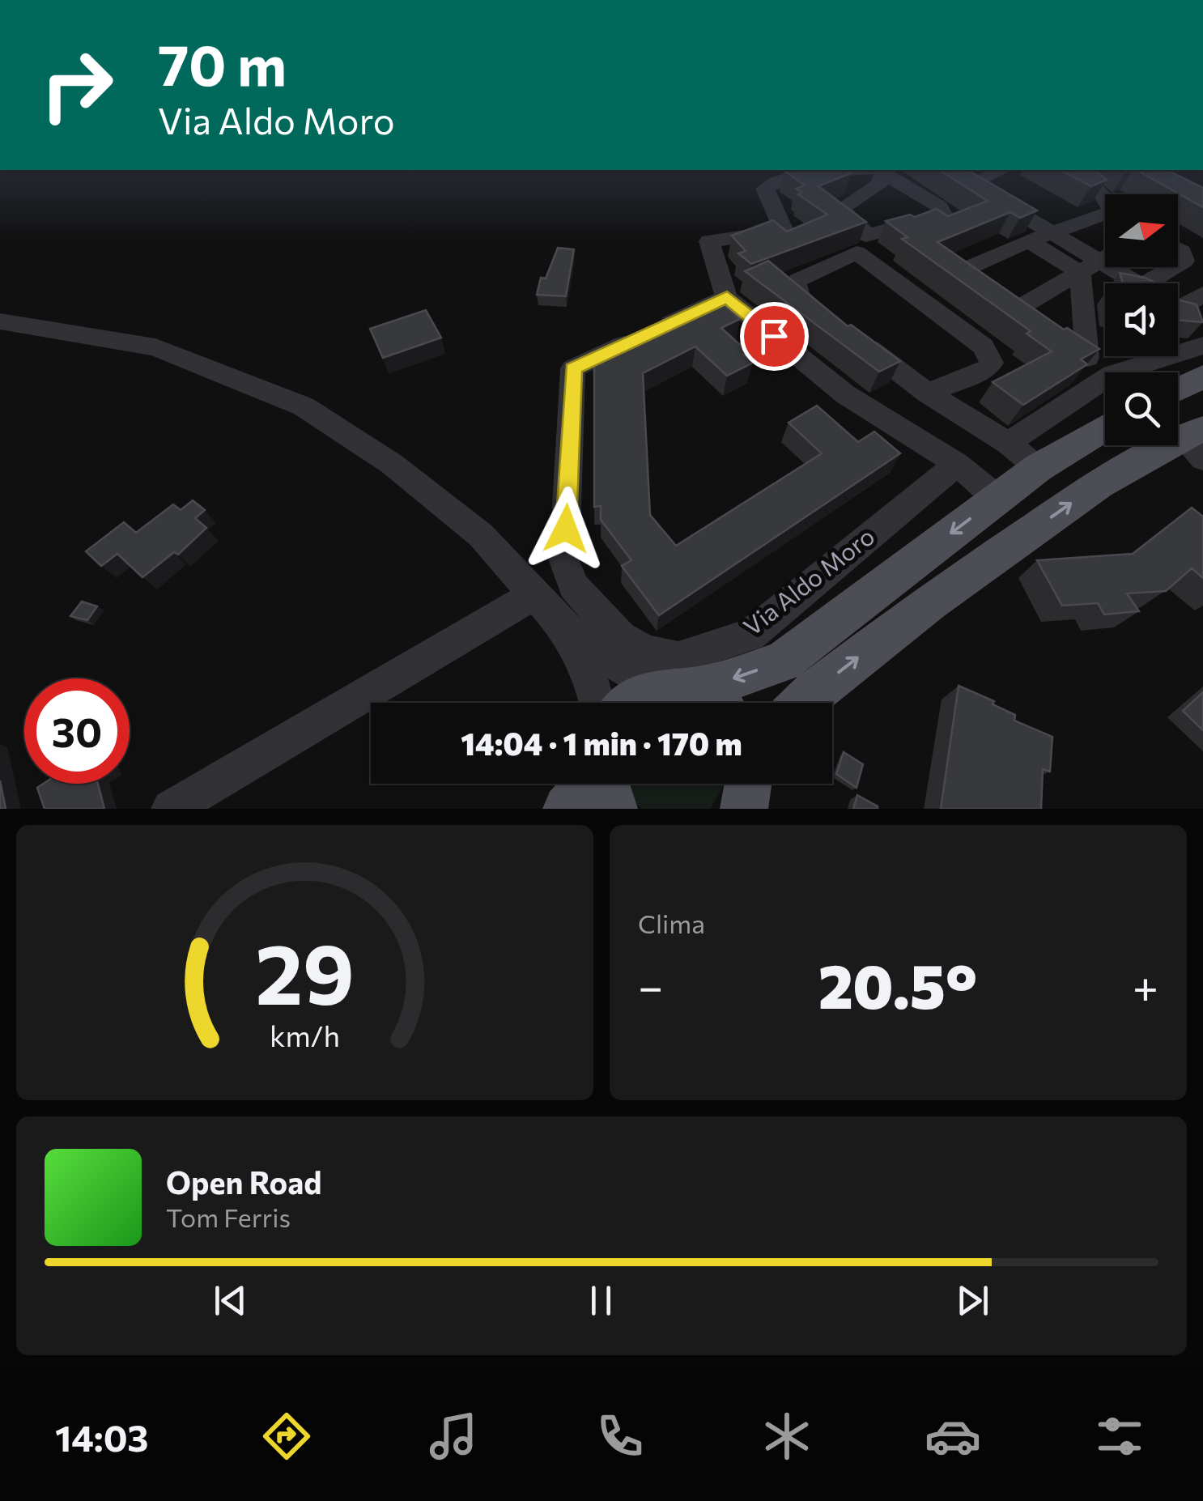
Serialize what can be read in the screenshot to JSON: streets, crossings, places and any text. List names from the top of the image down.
{
  "streets": {
    "main road": ["Via Aldo Moro"]
  },
  "north": "right",
  "page": {
    "turn": ["70 m", "Via Aldo Moro"],
    "limit": "30",
    "trip": "14:04 · 1 min · 170 m",
    "tile": "Clima",
    "heat": ["−", "20.5°", "+"],
    "song": ["Open Road", "Tom Ferris"],
    "tabs": "14:03",
    "gauge": ["29", "km/h"]
  }
}
